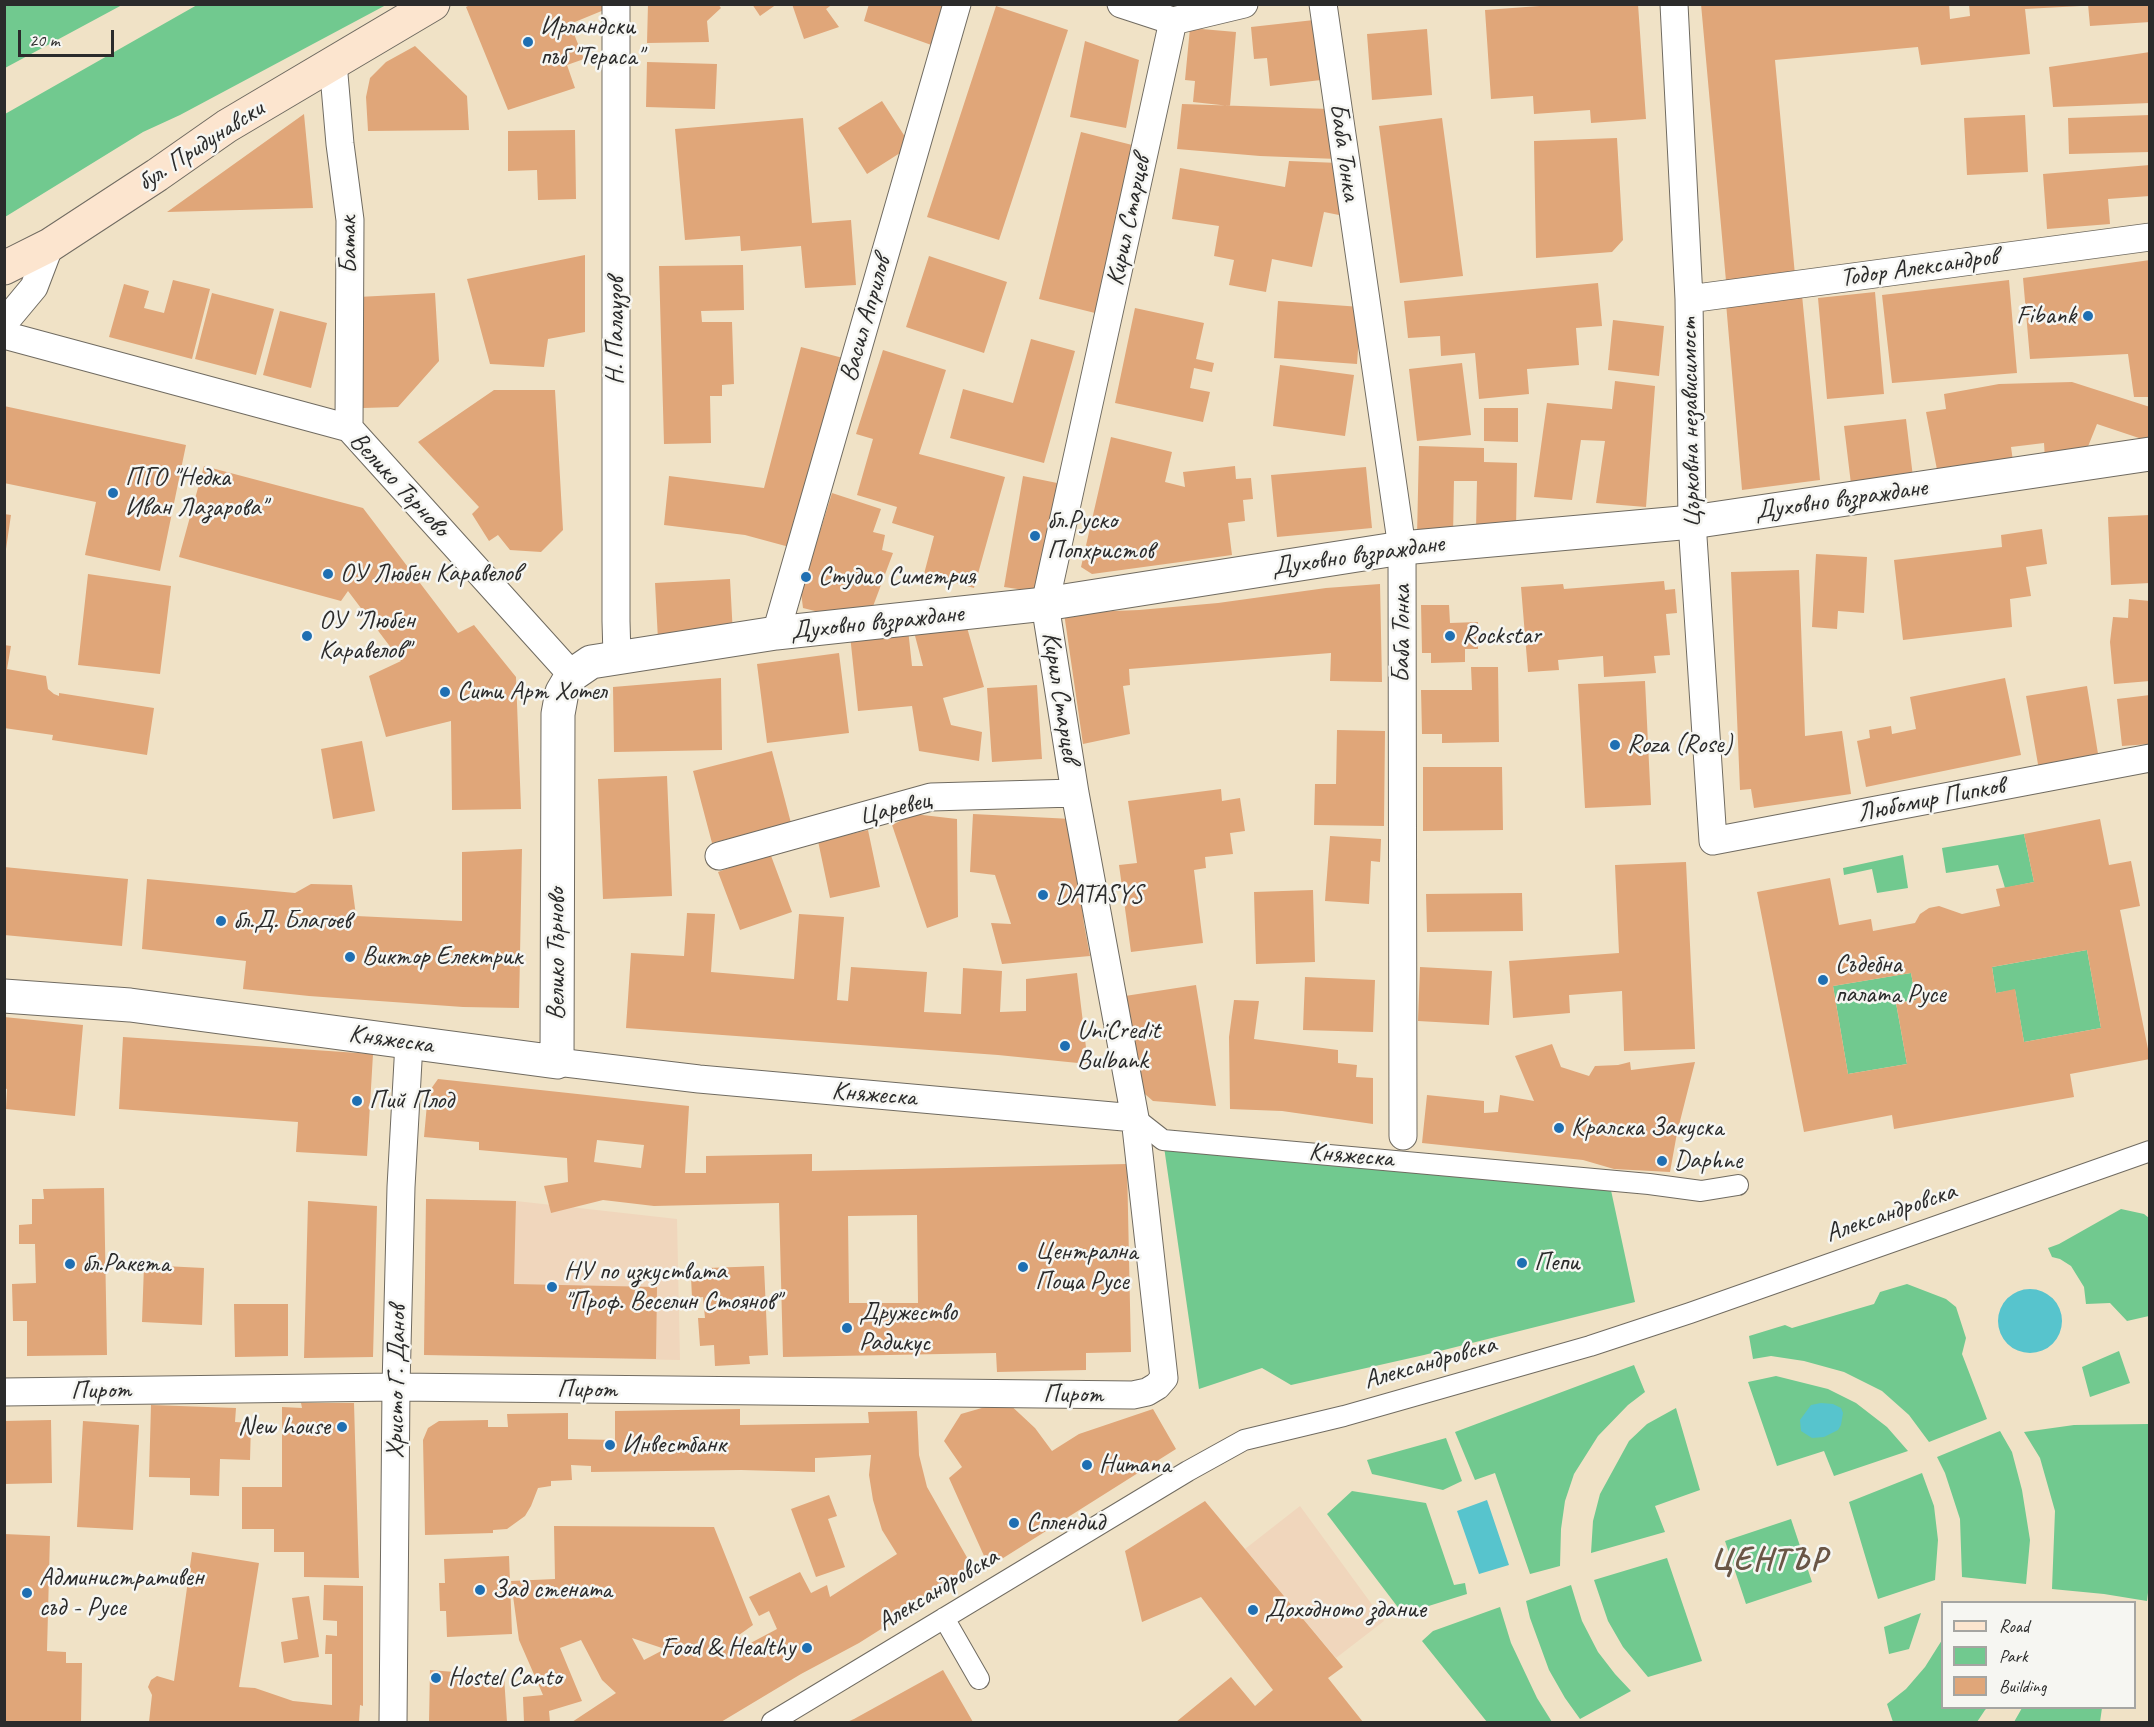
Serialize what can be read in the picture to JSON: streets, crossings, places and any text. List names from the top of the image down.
{
  "streets": {
    "main road": ["бул. Придунавски"],
    "street": [
      "Баба Тонка",
      "Кирил Старцев",
      "Батак",
      "Тодор Александров",
      "Васил Априлов",
      "Н. Палаузов",
      "Църковна независимост",
      "Велико Търново",
      "Духовно възраждане",
      "Любомир Пипков",
      "Царевец",
      "Княжеска",
      "Александровска",
      "Христо Г. Данов",
      "Пирот"
    ]
  },
  "crossings": [
    ["бул. Придунавски", "Батак"],
    ["Баба Тонка", "Духовно възраждане"],
    ["Баба Тонка", "Княжеска"],
    ["Кирил Старцев", "Духовно възраждане"],
    ["Кирил Старцев", "Царевец"],
    ["Кирил Старцев", "Княжеска"],
    ["Кирил Старцев", "Пирот"],
    ["Батак", "Велико Търново"],
    ["Тодор Александров", "Църковна независимост"],
    ["Васил Априлов", "Духовно възраждане"],
    ["Н. Палаузов", "Духовно възраждане"],
    ["Църковна независимост", "Духовно възраждане"],
    ["Църковна независимост", "Любомир Пипков"],
    ["Велико Търново", "Духовно възраждане"],
    ["Велико Търново", "Княжеска"],
    ["Княжеска", "Христо Г. Данов"],
    ["Христо Г. Данов", "Пирот"]
  ],
  "districts": ["ЦЕНТЪР"],
  "places": [
    "Ирландски пъб \"Тераса\"",
    "Fibank",
    "ПГО \"Недка Иван Лазарова\"",
    "бл.Руско Попхристов",
    "ОУ Любен Каравелов",
    "Студио Симетрия",
    "ОУ \"Любен Каравелов\"",
    "Rockstar",
    "Сити Арт Хотел",
    "Roza (Rose)",
    "DATASYS",
    "бл.Д. Благоев",
    "Виктор Електрик",
    "Съдебна палата Русе",
    "UniCredit Bulbank",
    "Пий Плод",
    "Кралска Закуска",
    "Daphne",
    "Пепи",
    "бл.Ракета",
    "Централна Поща Русе",
    "НУ по изкуствата \"Проф. Веселин Стоянов\"",
    "Дружество Радикус",
    "New house",
    "Инвестбанк",
    "Humana",
    "Сплендид",
    "Зад стената",
    "Административен съд - Русе",
    "Доходното здание",
    "Food & Healthy",
    "Hostel Canto"
  ],
  "legend": ["Road", "Park", "Building"],
  "scale_bar": "20 m"
}
